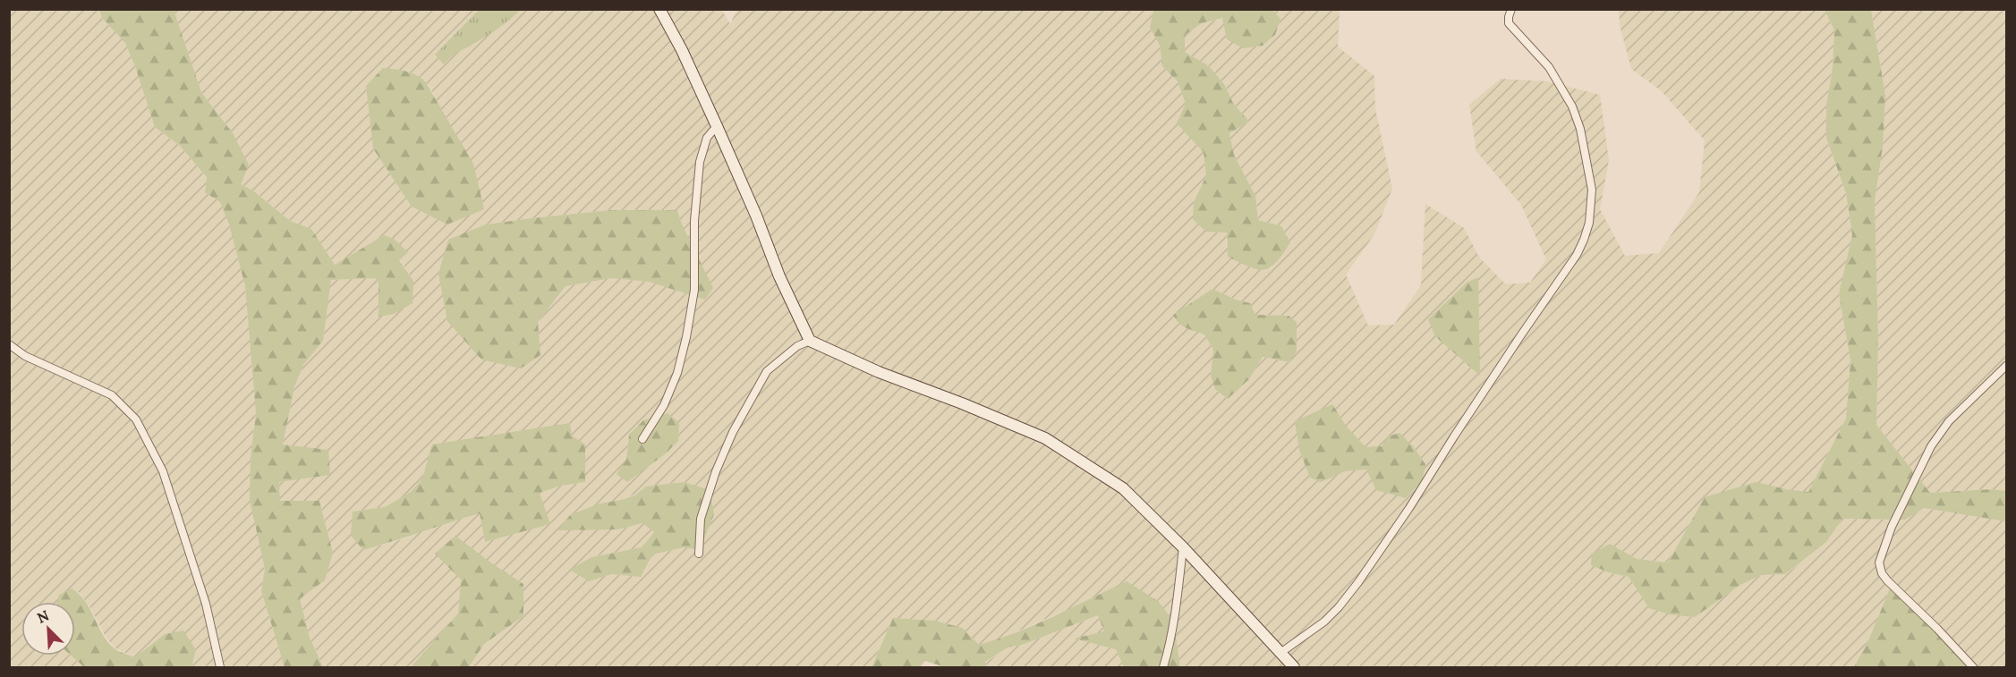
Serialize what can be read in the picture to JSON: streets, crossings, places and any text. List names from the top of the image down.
{
  "north": "top left"
}
